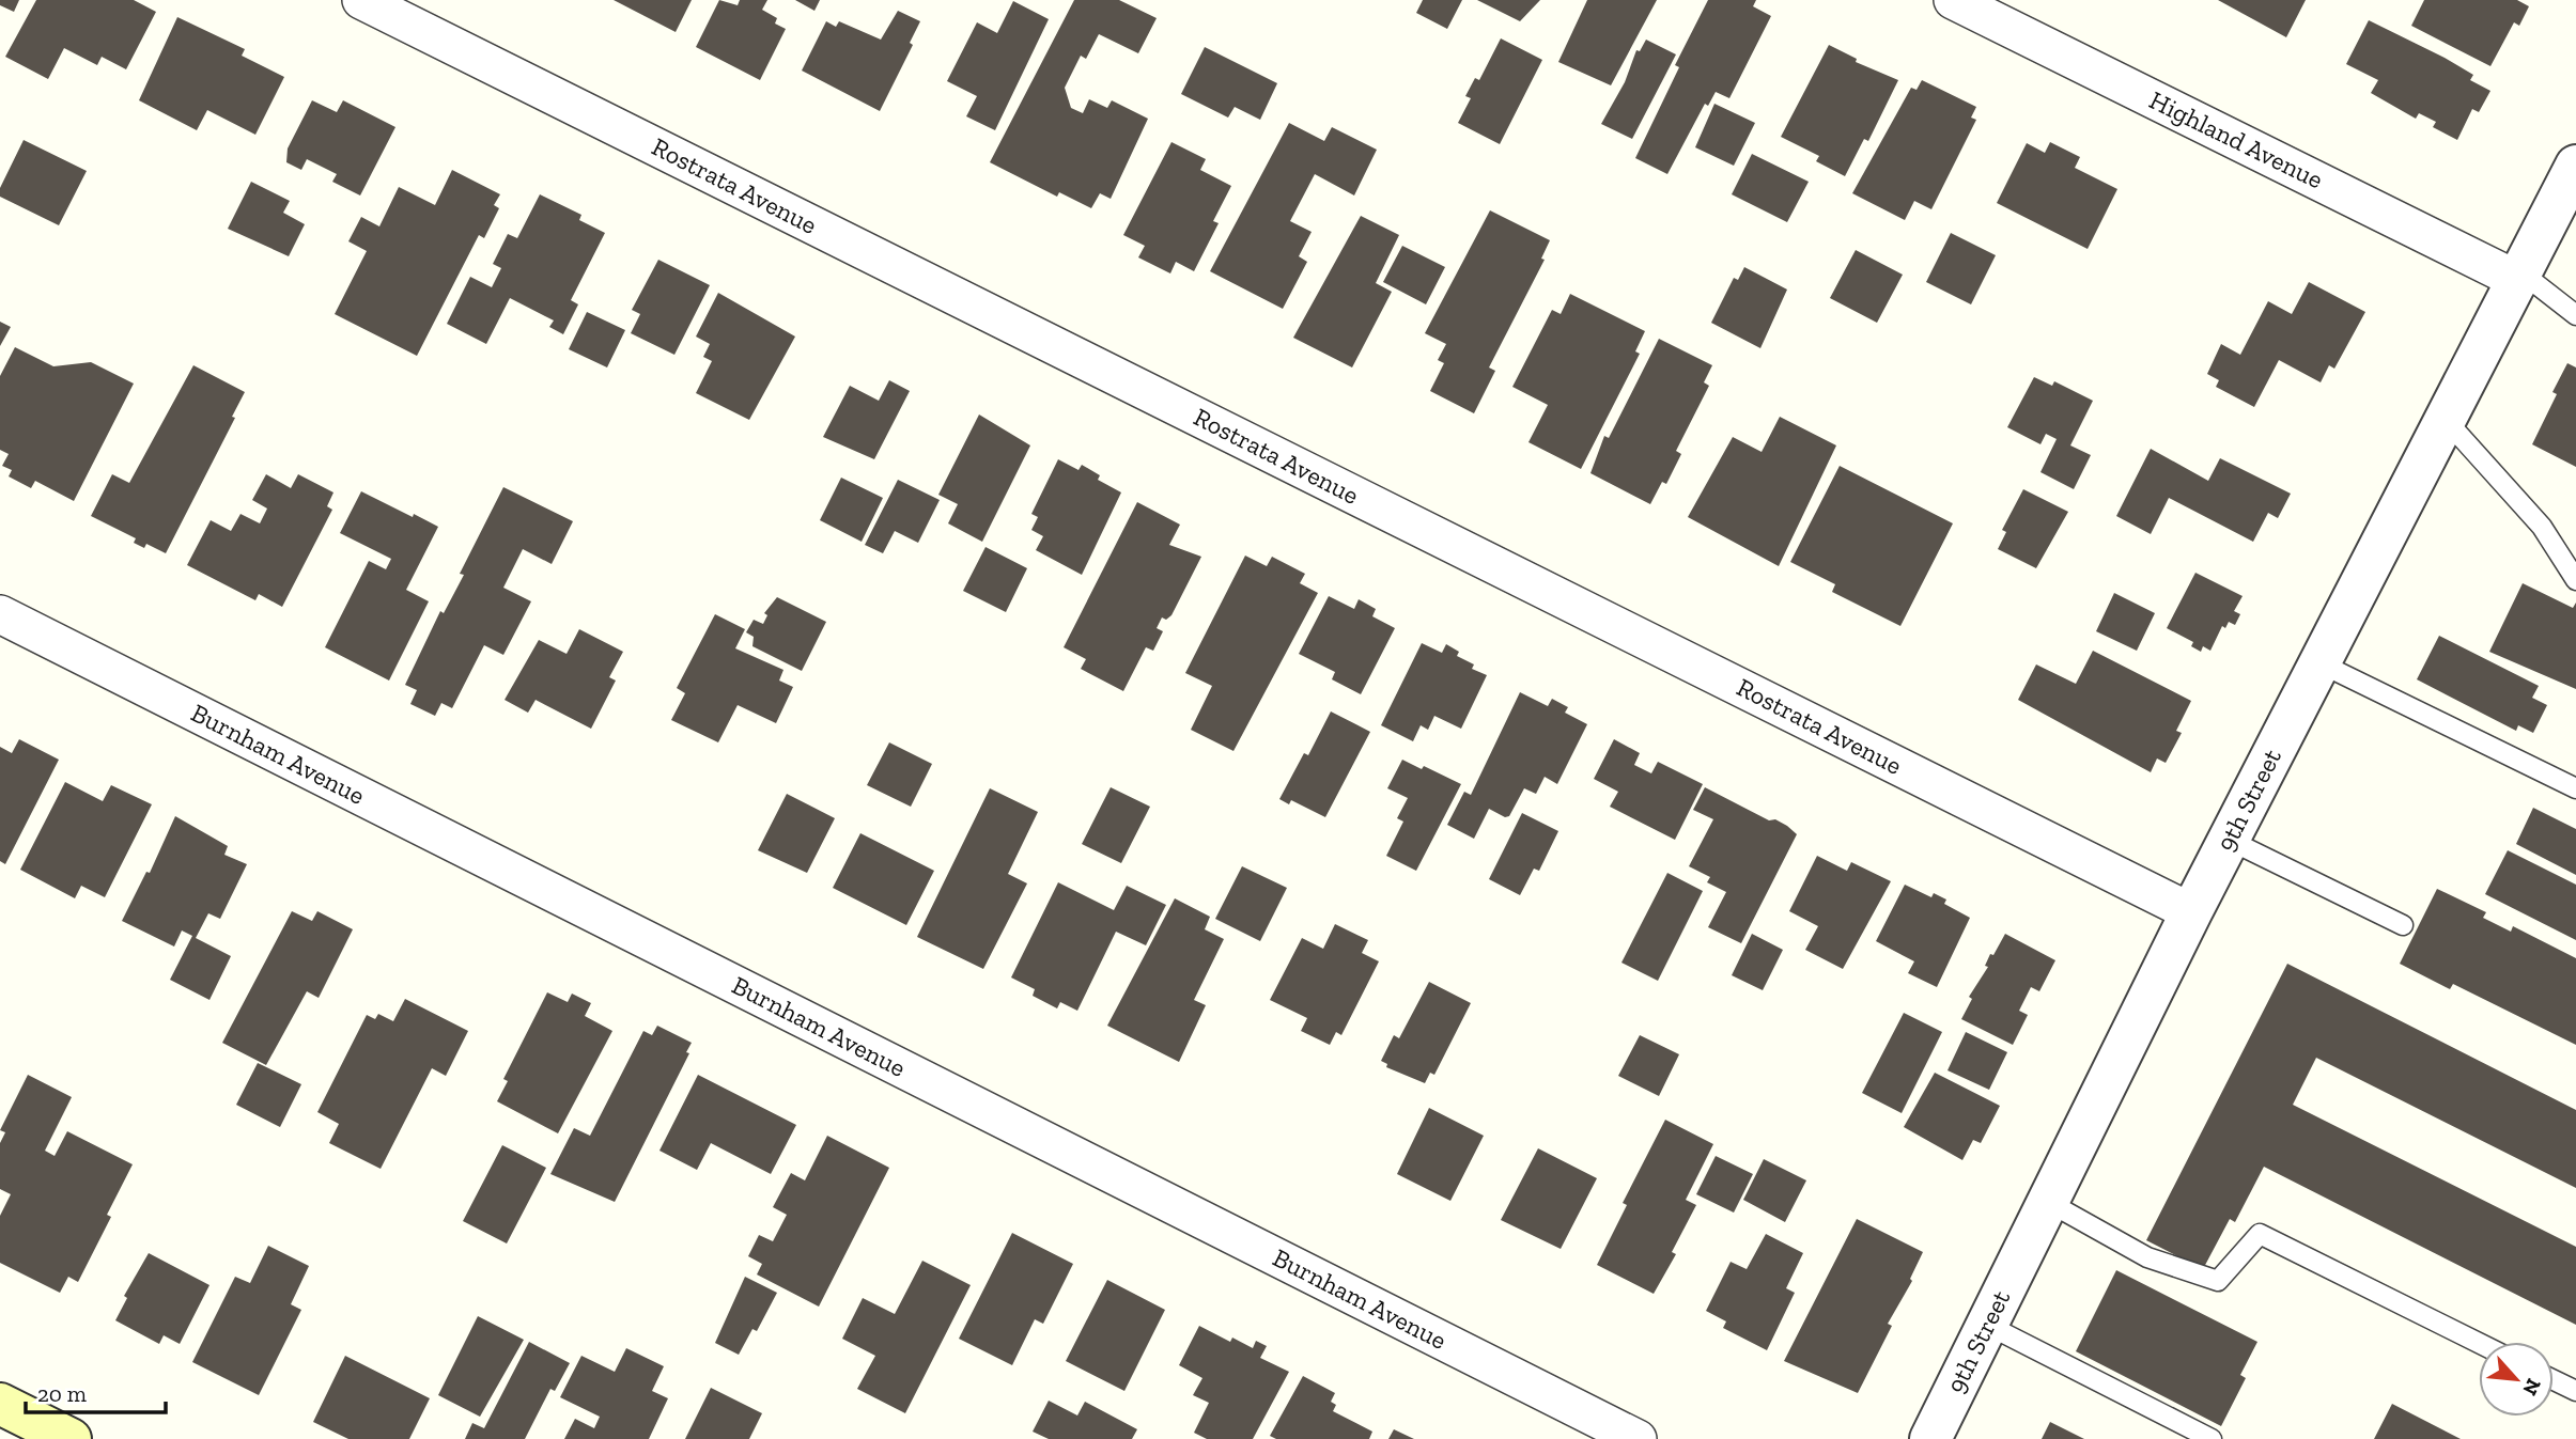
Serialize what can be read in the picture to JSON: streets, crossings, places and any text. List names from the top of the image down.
{
  "streets": {
    "street": [
      "Highland Avenue",
      "Rostrata Avenue",
      "Burnham Avenue",
      "9th Street"
    ]
  },
  "crossings": [
    ["Highland Avenue", "9th Street"],
    ["Rostrata Avenue", "9th Street"]
  ],
  "scale_bar": "20 m",
  "north": "bottom right"
}
